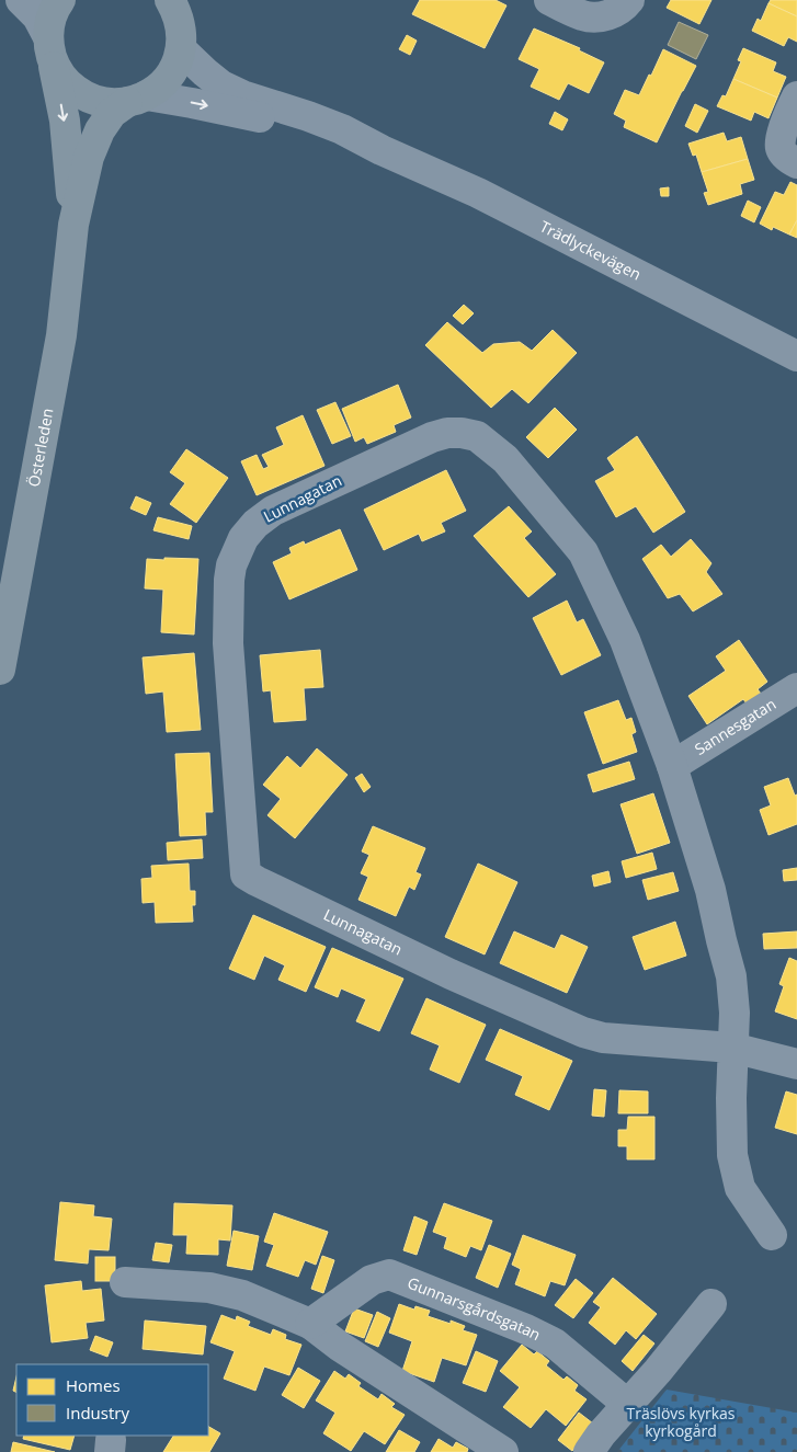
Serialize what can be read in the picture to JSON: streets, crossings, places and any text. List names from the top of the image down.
{
  "streets": {
    "main road": ["Trädlyckevägen", "Österleden"],
    "street": ["Lunnagatan", "Sannesgatan", "Gunnarsgårdsgatan"]
  },
  "crossings": [
    ["Trädlyckevägen", "Österleden"],
    ["Lunnagatan", "Sannesgatan"]
  ],
  "parks": ["Träslövs kyrkas kyrkogård"],
  "legend": ["Homes", "Industry"]
}
